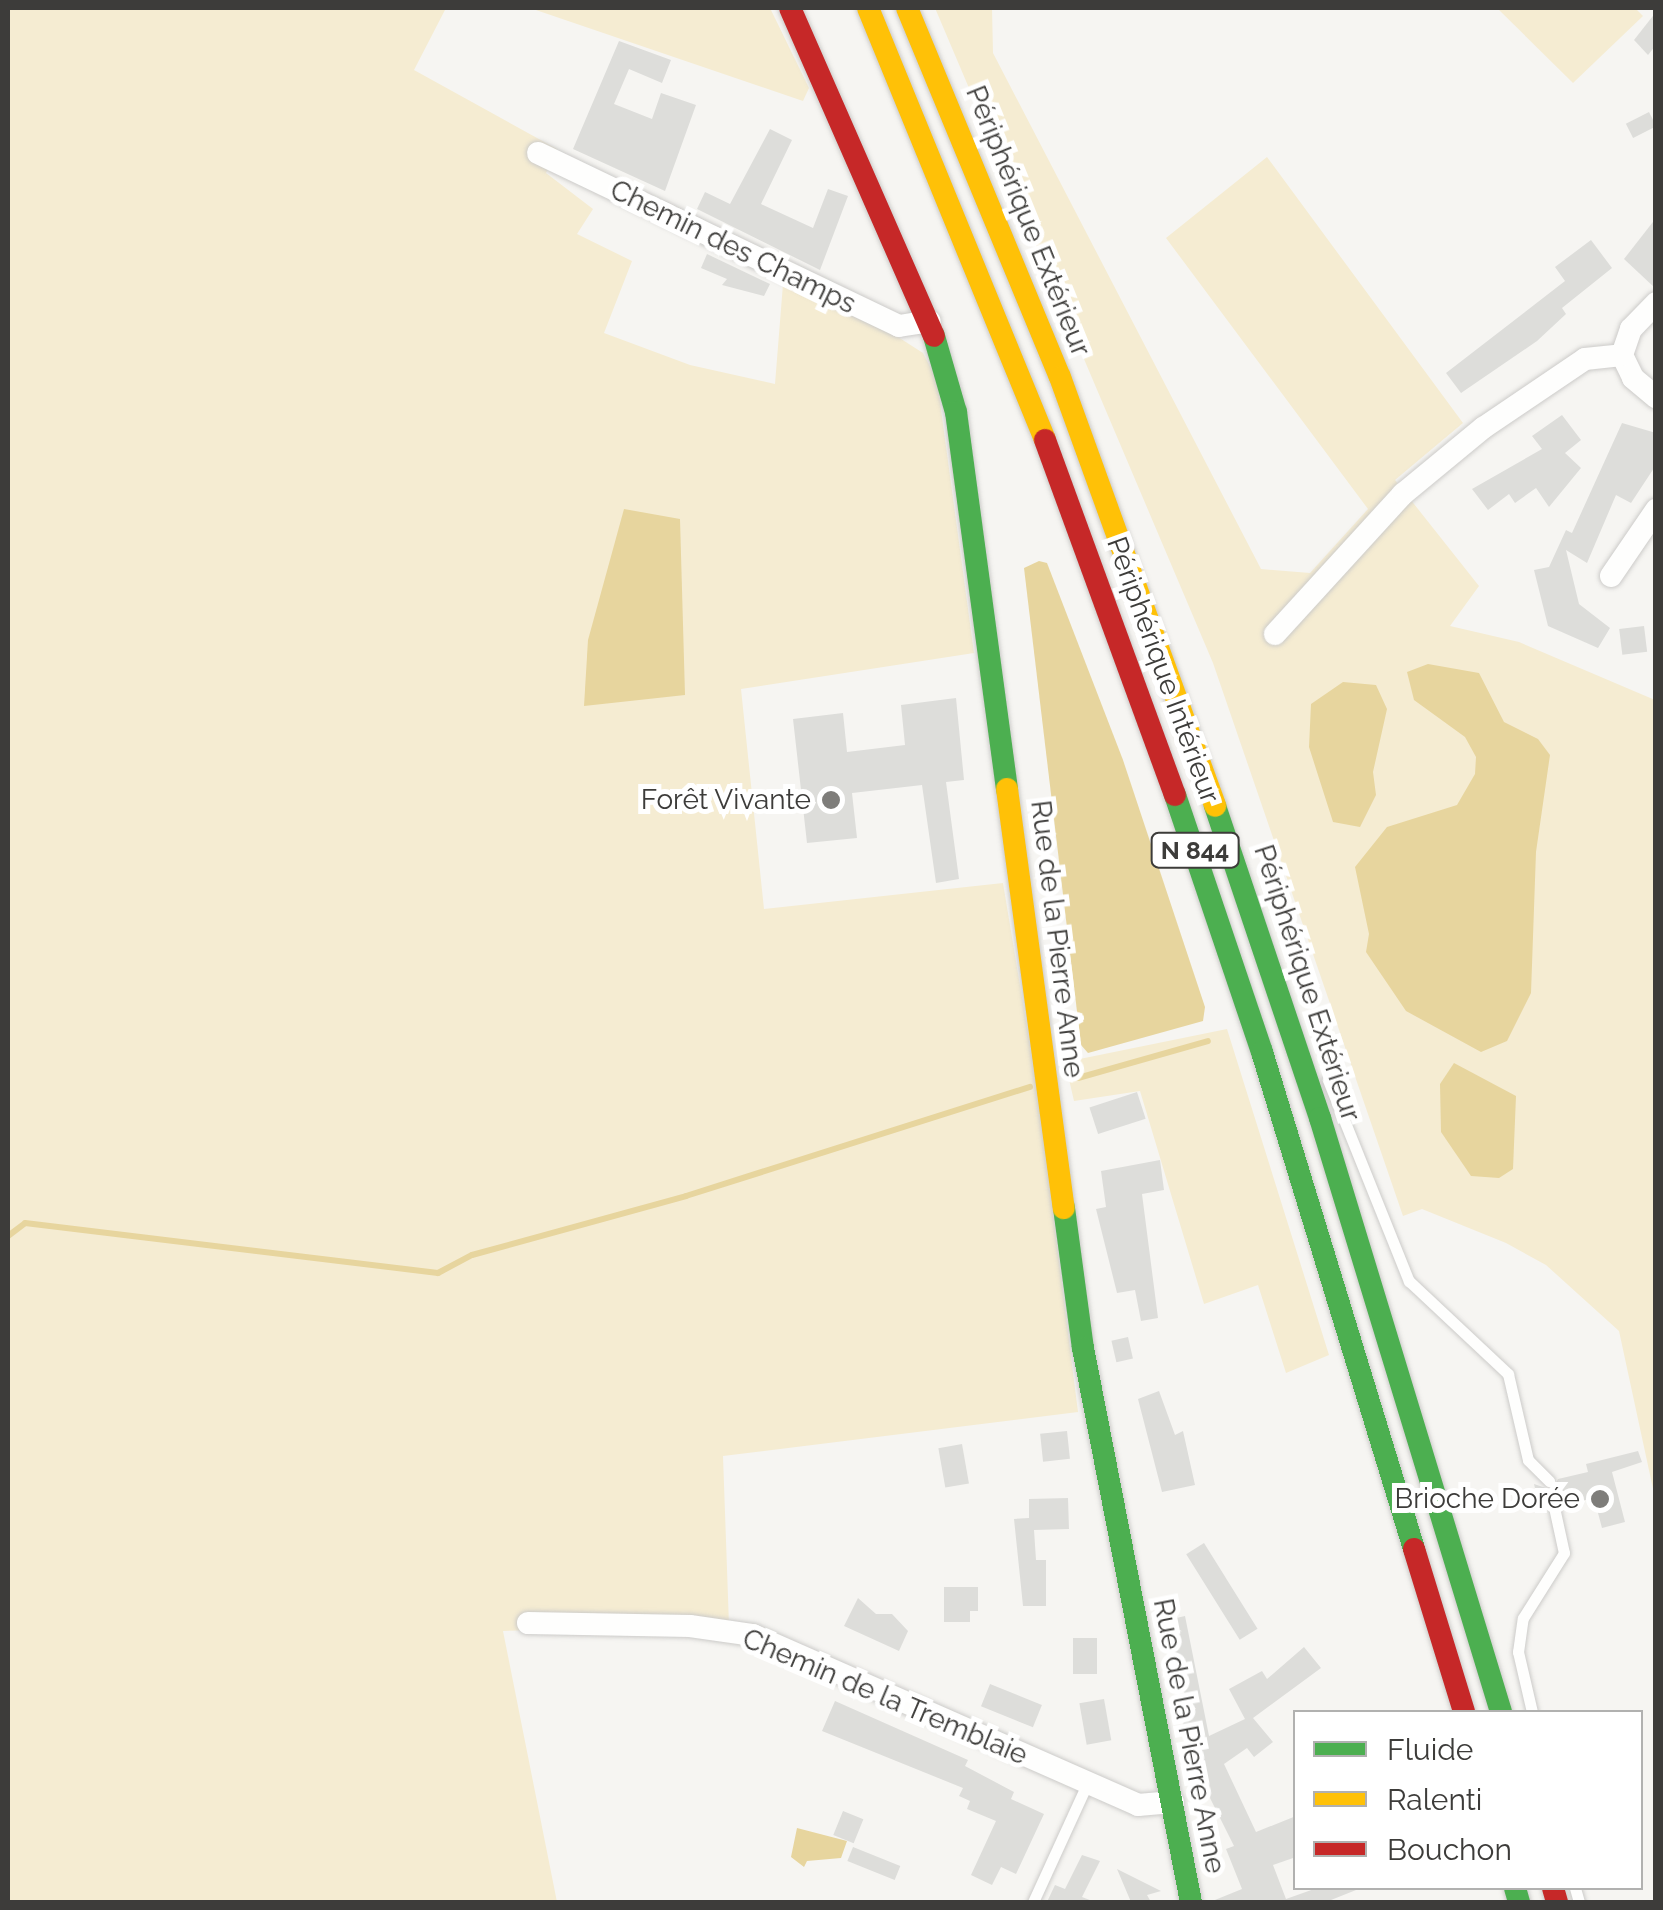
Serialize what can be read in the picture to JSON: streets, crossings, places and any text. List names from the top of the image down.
{
  "streets": {
    "main road": [
      "Périphérique Extérieur",
      "Périphérique Intérieur",
      "N 844",
      "Rue de la Pierre Anne"
    ],
    "street": ["Chemin des Champs", "Chemin de la Tremblaie"]
  },
  "crossings": [
    ["Chemin des Champs", "Rue de la Pierre Anne"],
    ["Rue de la Pierre Anne", "Chemin de la Tremblaie"]
  ],
  "places": ["Forêt Vivante", "Brioche Dorée"],
  "legend": ["Fluide", "Ralenti", "Bouchon"]
}
